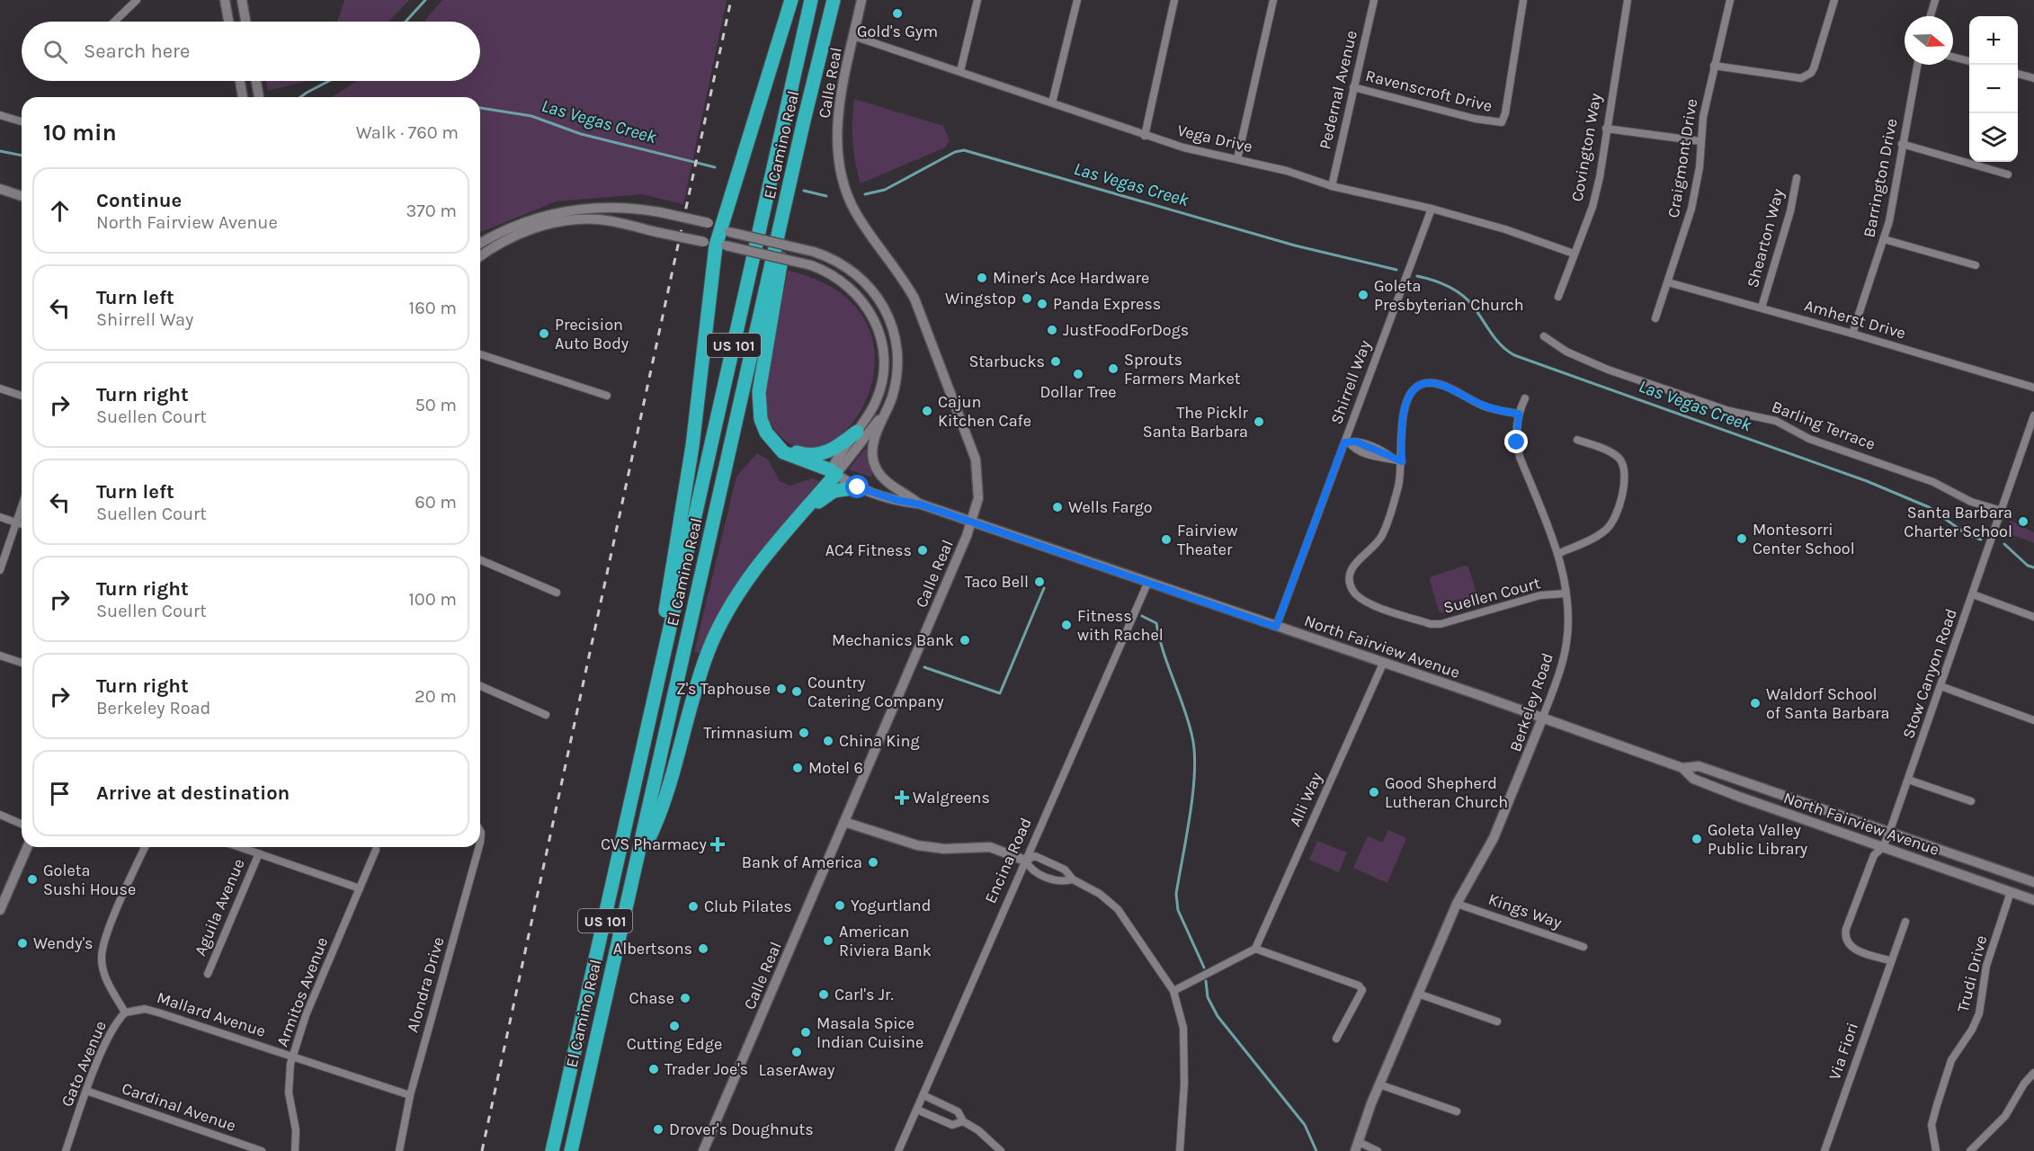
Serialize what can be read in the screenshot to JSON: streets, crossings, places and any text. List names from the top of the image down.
{
  "streets": {
    "highway": ["El Camino Real", "US 101"],
    "main road": ["Calle Real", "North Fairview Avenue", "Berkeley Road"],
    "street": [
      "Pedernal Avenue",
      "Ravenscroft Drive",
      "Vega Drive",
      "Covington Way",
      "Craigmont Drive",
      "Barrington Drive",
      "Shearton Way",
      "Amherst Drive",
      "Shirrell Way",
      "Barling Terrace",
      "Suellen Court",
      "Stow Canyon Road",
      "Alli Way",
      "Encina Road",
      "Aguila Avenue",
      "Kings Way",
      "Trudi Drive",
      "Alondra Drive",
      "Armitos Avenue",
      "Mallard Avenue",
      "Via Fiori",
      "Gato Avenue",
      "Cardinal Avenue"
    ]
  },
  "crossings": [
    ["Calle Real", "Vega Drive"],
    ["Calle Real", "North Fairview Avenue"],
    ["Pedernal Avenue", "Ravenscroft Drive"],
    ["Pedernal Avenue", "Vega Drive"],
    ["Vega Drive", "Covington Way"],
    ["Vega Drive", "Shirrell Way"],
    ["Craigmont Drive", "Amherst Drive"],
    ["Barrington Drive", "Amherst Drive"],
    ["Shearton Way", "Amherst Drive"],
    ["Shirrell Way", "North Fairview Avenue"],
    ["Barling Terrace", "Stow Canyon Road"],
    ["Suellen Court", "Berkeley Road"],
    ["North Fairview Avenue", "Stow Canyon Road"],
    ["North Fairview Avenue", "Berkeley Road"],
    ["North Fairview Avenue", "Alli Way"],
    ["North Fairview Avenue", "Encina Road"],
    ["North Fairview Avenue", "Trudi Drive"],
    ["Stow Canyon Road", "Via Fiori"],
    ["Berkeley Road", "Kings Way"],
    ["Alondra Drive", "Mallard Avenue"],
    ["Armitos Avenue", "Mallard Avenue"],
    ["Mallard Avenue", "Gato Avenue"],
    ["Gato Avenue", "Cardinal Avenue"]
  ],
  "water": ["Las Vegas Creek"],
  "places": {
    "other": [
      "Gold's Gym",
      "Miner's Ace Hardware",
      "Goleta Presbyterian Church",
      "Wingstop",
      "Panda Express",
      "JustFoodForDogs",
      "Precision Auto Body",
      "Starbucks",
      "Sprouts Farmers Market",
      "Dollar Tree",
      "Cajun Kitchen Cafe",
      "The Picklr Santa Barbara",
      "Wells Fargo",
      "Santa Barbara Charter School",
      "Montesorri Center School",
      "Fairview Theater",
      "AC4 Fitness",
      "Taco Bell",
      "Fitness with Rachel",
      "Mechanics Bank",
      "Z's Taphouse",
      "Country Catering Company",
      "Waldorf School of Santa Barbara",
      "Trimnasium",
      "China King",
      "Motel 6",
      "Good Shepherd Lutheran Church",
      "Goleta Valley Public Library",
      "Bank of America",
      "Goleta Sushi House",
      "Yogurtland",
      "Club Pilates",
      "American Riviera Bank",
      "Wendy's",
      "Albertsons",
      "Carl's Jr.",
      "Chase",
      "Cutting Edge",
      "Masala Spice Indian Cuisine",
      "LaserAway",
      "Trader Joe's",
      "Drover's Doughnuts"
    ],
    "health": ["Walgreens", "CVS Pharmacy"]
  },
  "north": "right",
  "page": {
    "map_buttons": ["+", "−"],
    "search": "Search here",
    "heading": ["10 min", "Walk · 760 m"],
    "list": [
      ["Continue", "North Fairview Avenue", "370 m"],
      ["Turn left", "Shirrell Way", "160 m"],
      ["Turn right", "Suellen Court", "50 m"],
      ["Turn left", "Suellen Court", "60 m"],
      ["Turn right", "Suellen Court", "100 m"],
      ["Turn right", "Berkeley Road", "20 m"],
      "Arrive at destination"
    ]
  }
}
